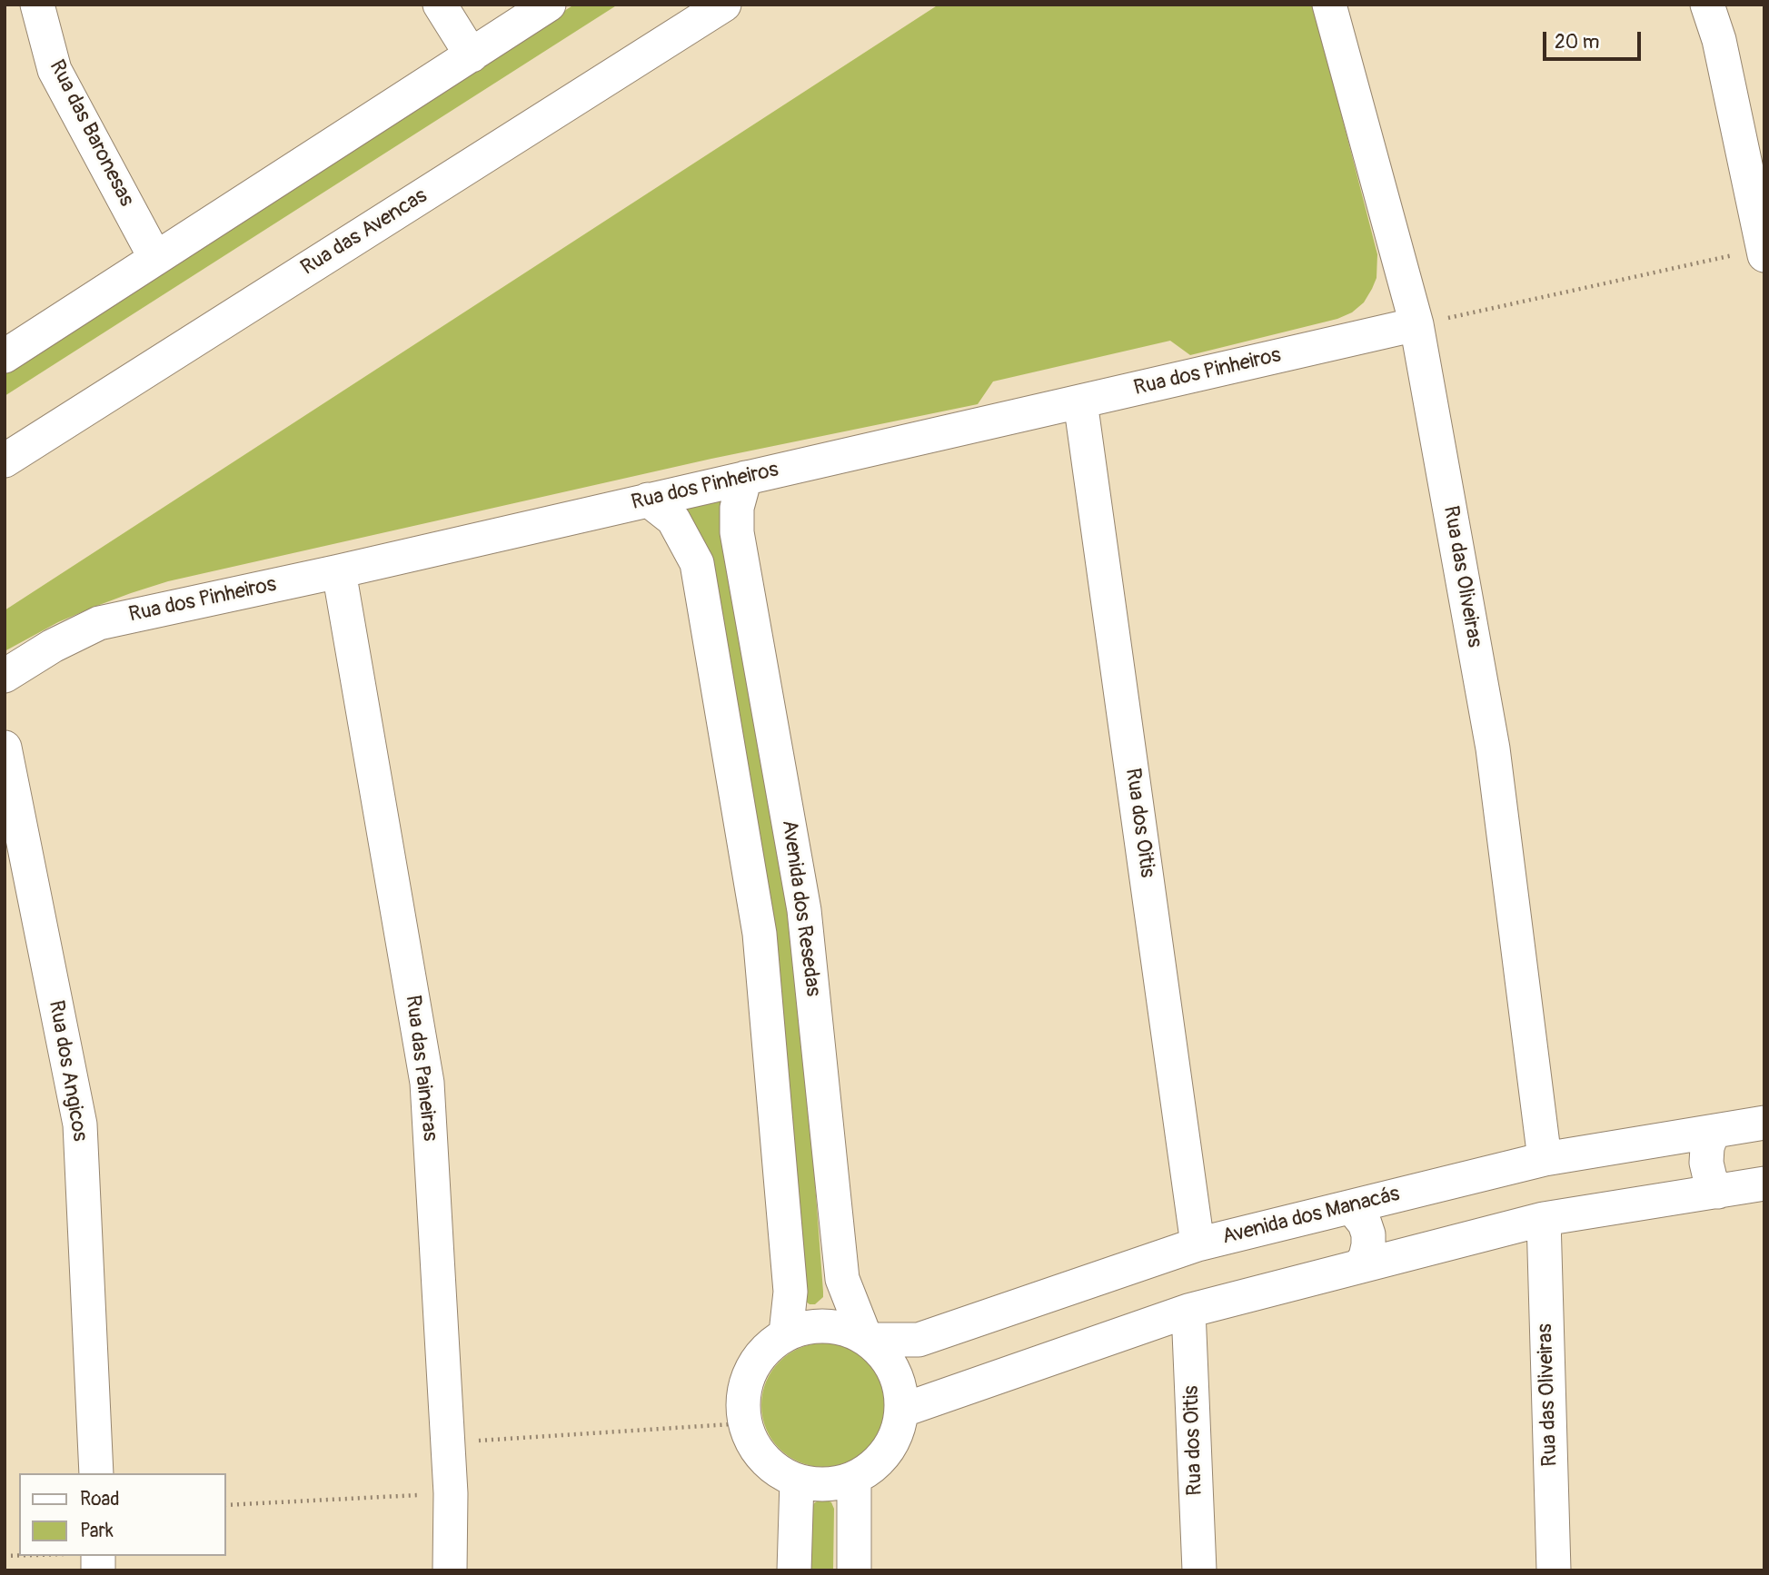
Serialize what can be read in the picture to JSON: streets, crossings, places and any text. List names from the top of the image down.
{
  "streets": {
    "street": [
      "Rua das Baronesas",
      "Rua das Avencas",
      "Rua dos Pinheiros",
      "Rua das Oliveiras",
      "Rua dos Oitis",
      "Avenida dos Resedas",
      "Rua das Paineiras",
      "Rua dos Angicos",
      "Avenida dos Manacás"
    ]
  },
  "crossings": [
    ["Rua dos Pinheiros", "Rua das Oliveiras"],
    ["Rua dos Pinheiros", "Rua dos Oitis"],
    ["Rua dos Pinheiros", "Avenida dos Resedas"],
    ["Rua dos Pinheiros", "Rua das Paineiras"],
    ["Rua das Oliveiras", "Avenida dos Manacás"],
    ["Rua dos Oitis", "Avenida dos Manacás"],
    ["Avenida dos Resedas", "Avenida dos Manacás"]
  ],
  "legend": ["Road", "Park"],
  "scale_bar": "20 m"
}
